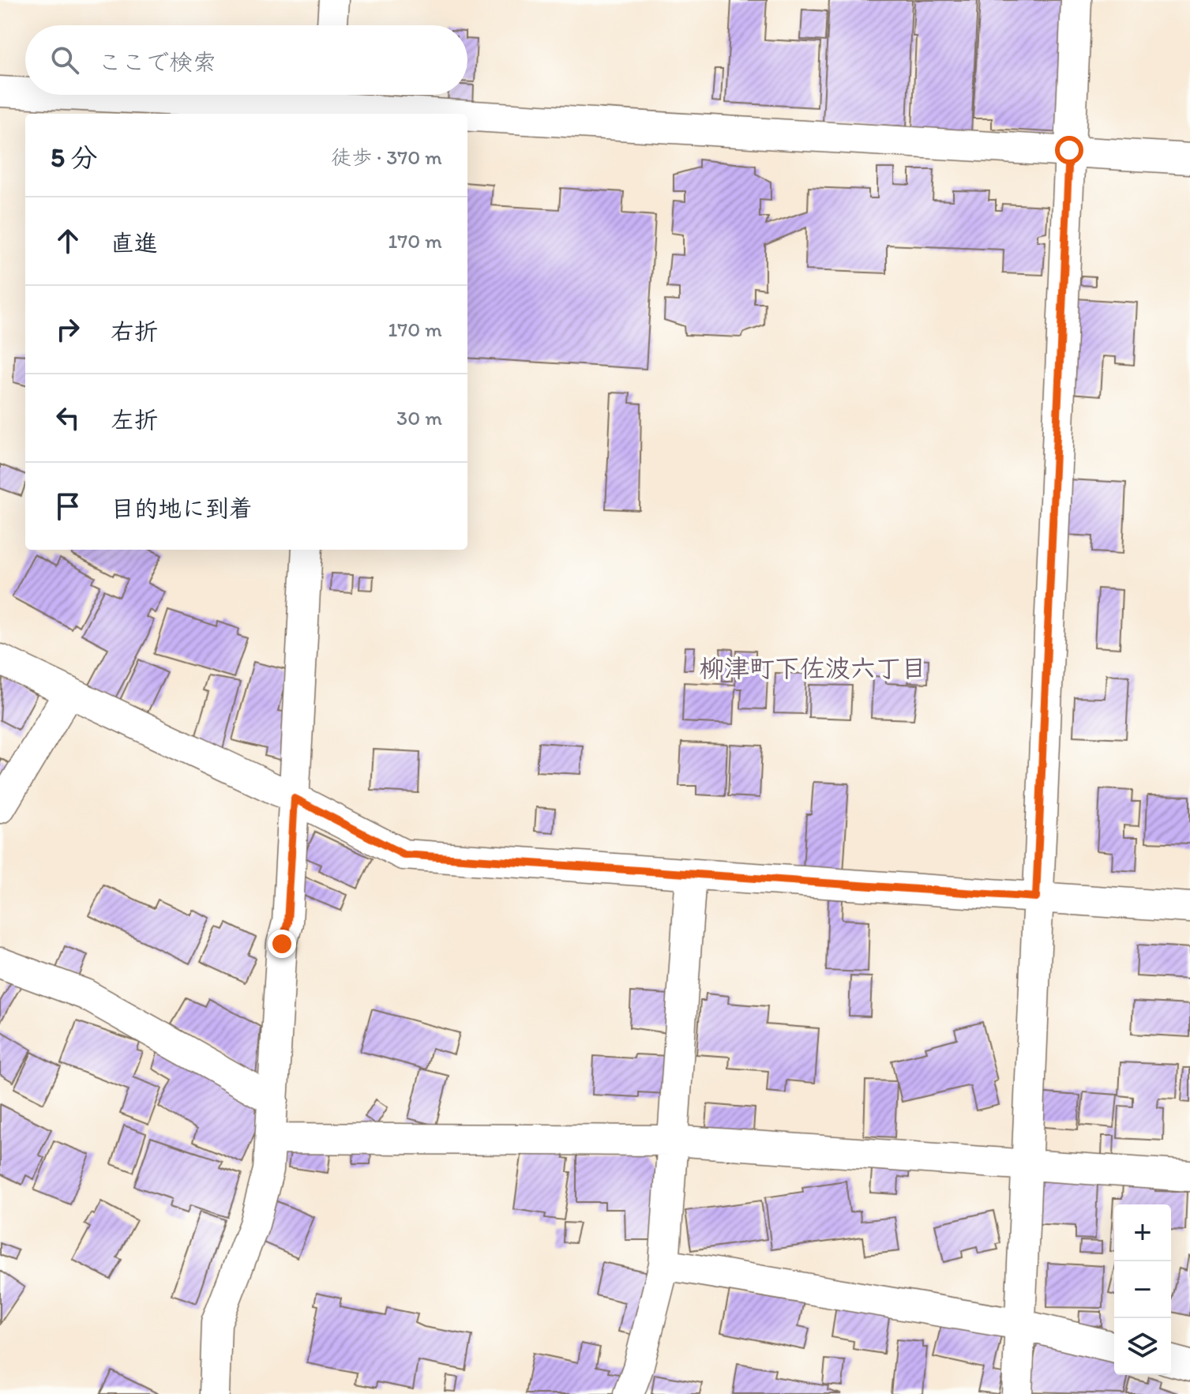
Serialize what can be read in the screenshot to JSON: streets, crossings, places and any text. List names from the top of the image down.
{
  "districts": ["柳津町下佐波六丁目"],
  "page": {
    "search": "ここで検索",
    "heading": ["5 分", "徒歩 · 370 m"],
    "list": [
      ["直進", "170 m"],
      ["右折", "170 m"],
      ["左折", "30 m"],
      "目的地に到着"
    ],
    "map_buttons": ["+", "−"]
  }
}
